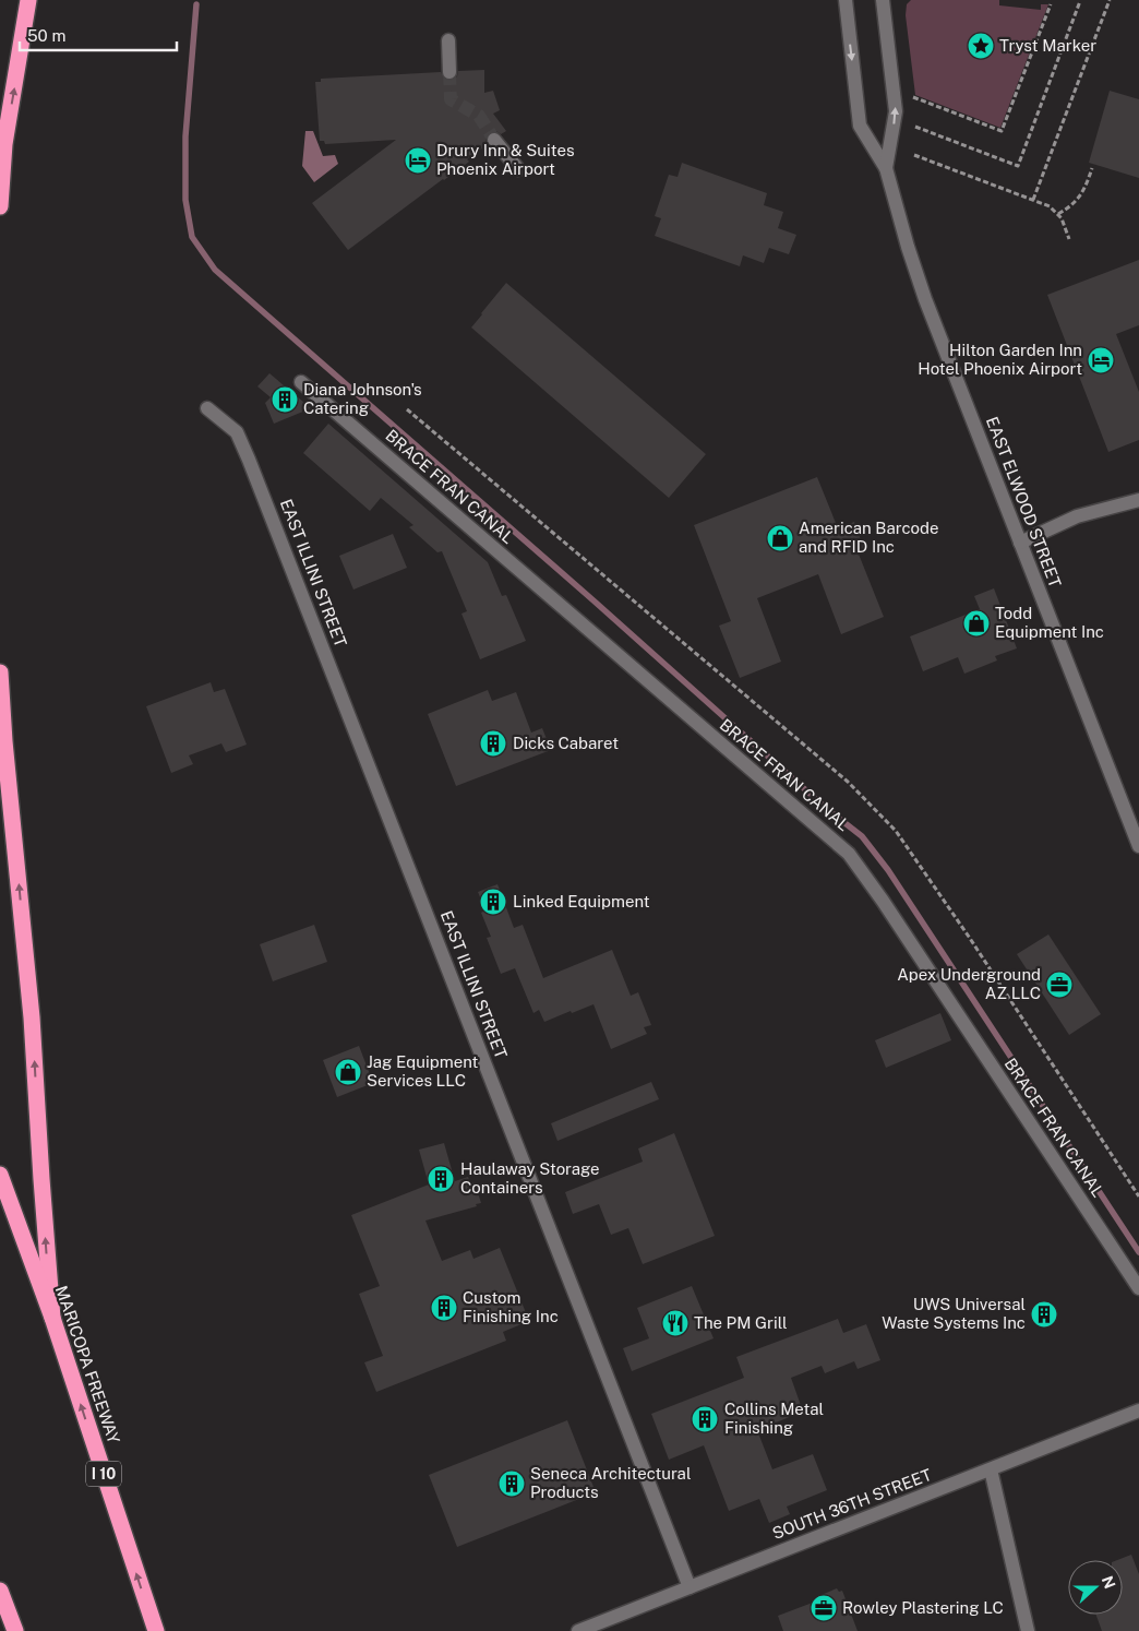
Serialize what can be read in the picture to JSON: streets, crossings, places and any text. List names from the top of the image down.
{
  "streets": {
    "highway": ["MARICOPA FREEWAY", "I 10"],
    "street": [
      "BRACE FRAN CANAL",
      "EAST ELWOOD STREET",
      "EAST ILLINI STREET",
      "SOUTH 36TH STREET"
    ]
  },
  "crossings": [
    ["EAST ILLINI STREET", "SOUTH 36TH STREET"]
  ],
  "one_way": ["MARICOPA FREEWAY"],
  "places": {
    "place": ["Tryst Marker"],
    "hotel": ["Drury Inn & Suites Phoenix Airport", "Hilton Garden Inn Hotel Phoenix Airport"],
    "building": [
      "Diana Johnson's Catering",
      "Dicks Cabaret",
      "Linked Equipment",
      "Haulaway Storage Containers",
      "Custom Finishing Inc",
      "UWS Universal Waste Systems Inc",
      "Collins Metal Finishing",
      "Seneca Architectural Products"
    ],
    "shop": ["American Barcode and RFID Inc", "Todd Equipment Inc", "Jag Equipment Services LLC"],
    "office": ["Apex Underground AZ LLC", "Rowley Plastering LC"],
    "restaurant": ["The PM Grill"]
  },
  "scale_bar": "50 m",
  "north": "right"
}
